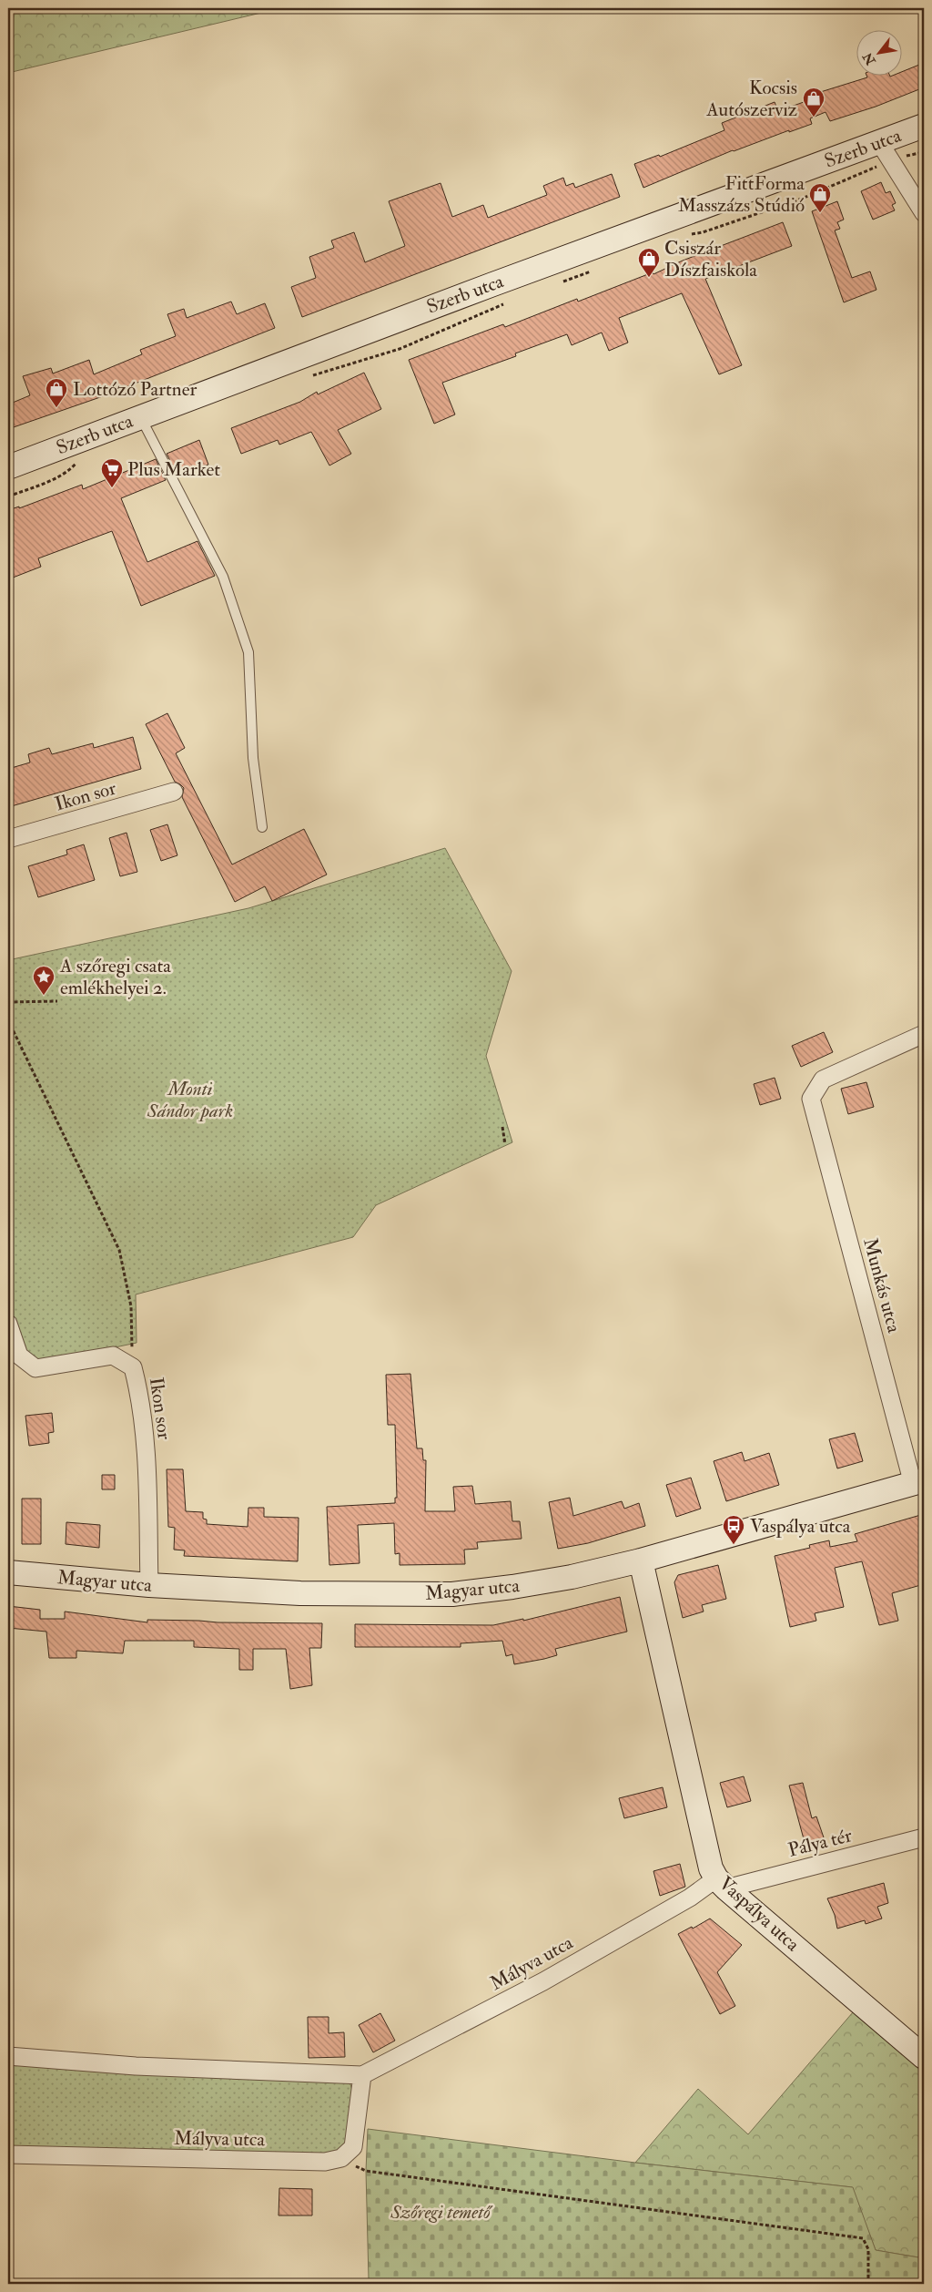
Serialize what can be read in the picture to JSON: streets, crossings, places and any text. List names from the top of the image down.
{
  "streets": {
    "street": [
      "Szerb utca",
      "Ikon sor",
      "Munkás utca",
      "Magyar utca",
      "Pálya tér",
      "Vaspálya utca",
      "Mályva utca"
    ]
  },
  "crossings": [
    ["Ikon sor", "Magyar utca"],
    ["Munkás utca", "Magyar utca"],
    ["Magyar utca", "Vaspálya utca"],
    ["Pálya tér", "Vaspálya utca"],
    ["Pálya tér", "Mályva utca"],
    ["Vaspálya utca", "Mályva utca"]
  ],
  "parks": ["Monti Sándor park", "Szőregi temető"],
  "places": {
    "shop": [
      "Kocsis Autószerviz",
      "FittForma Masszázs Stúdió",
      "Csiszár Díszfaiskola",
      "Lottózó Partner"
    ],
    "supermarket": ["Plus Market"],
    "place": ["A szőregi csata emlékhelyei 2."],
    "bus stop": ["Vaspálya utca"]
  },
  "north": "bottom left"
}
